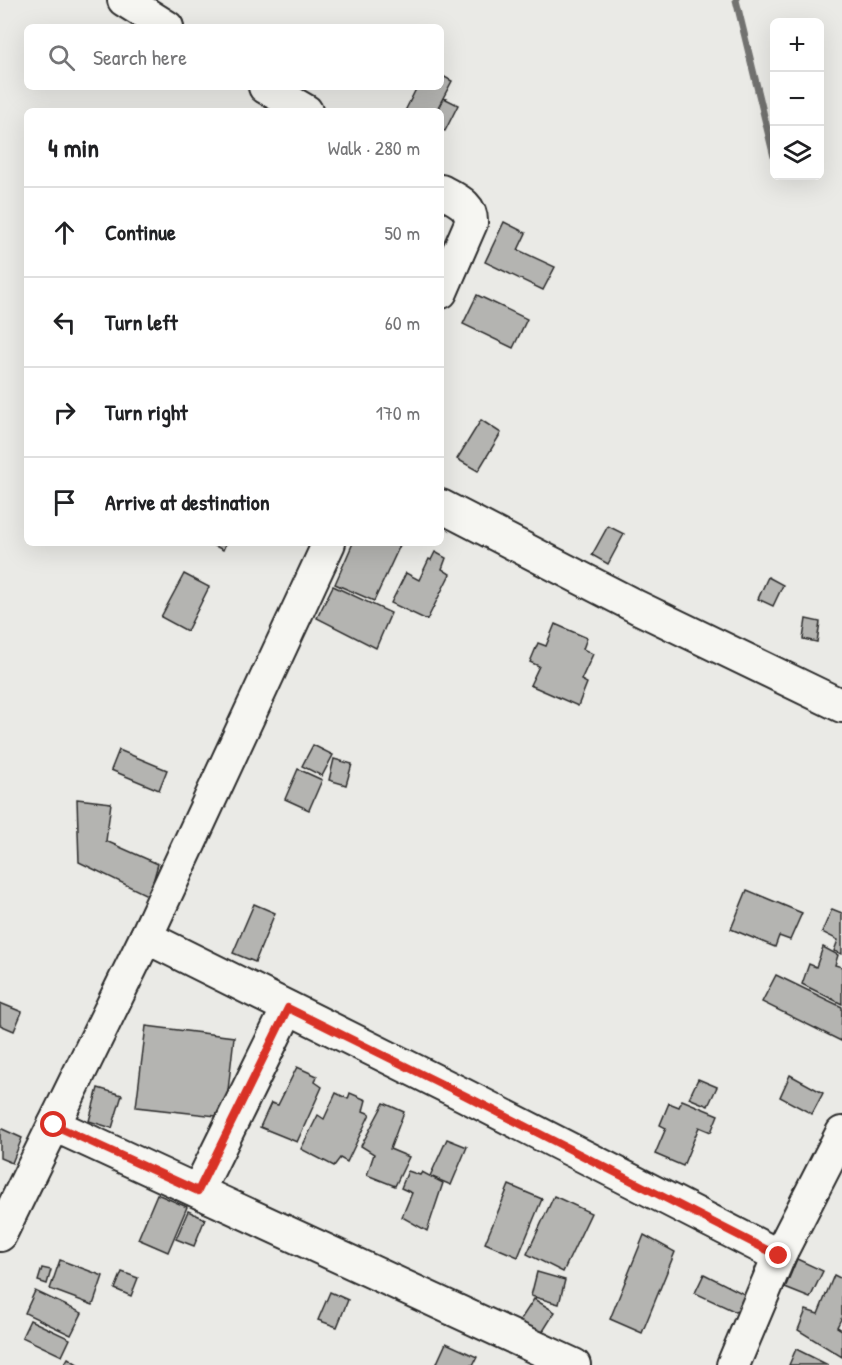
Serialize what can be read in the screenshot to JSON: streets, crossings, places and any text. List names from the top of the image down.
{
  "page": {
    "map_buttons": ["+", "−"],
    "search": "Search here",
    "heading": ["4 min", "Walk · 280 m"],
    "list": [
      ["Continue", "50 m"],
      ["Turn left", "60 m"],
      ["Turn right", "170 m"],
      "Arrive at destination"
    ]
  }
}
